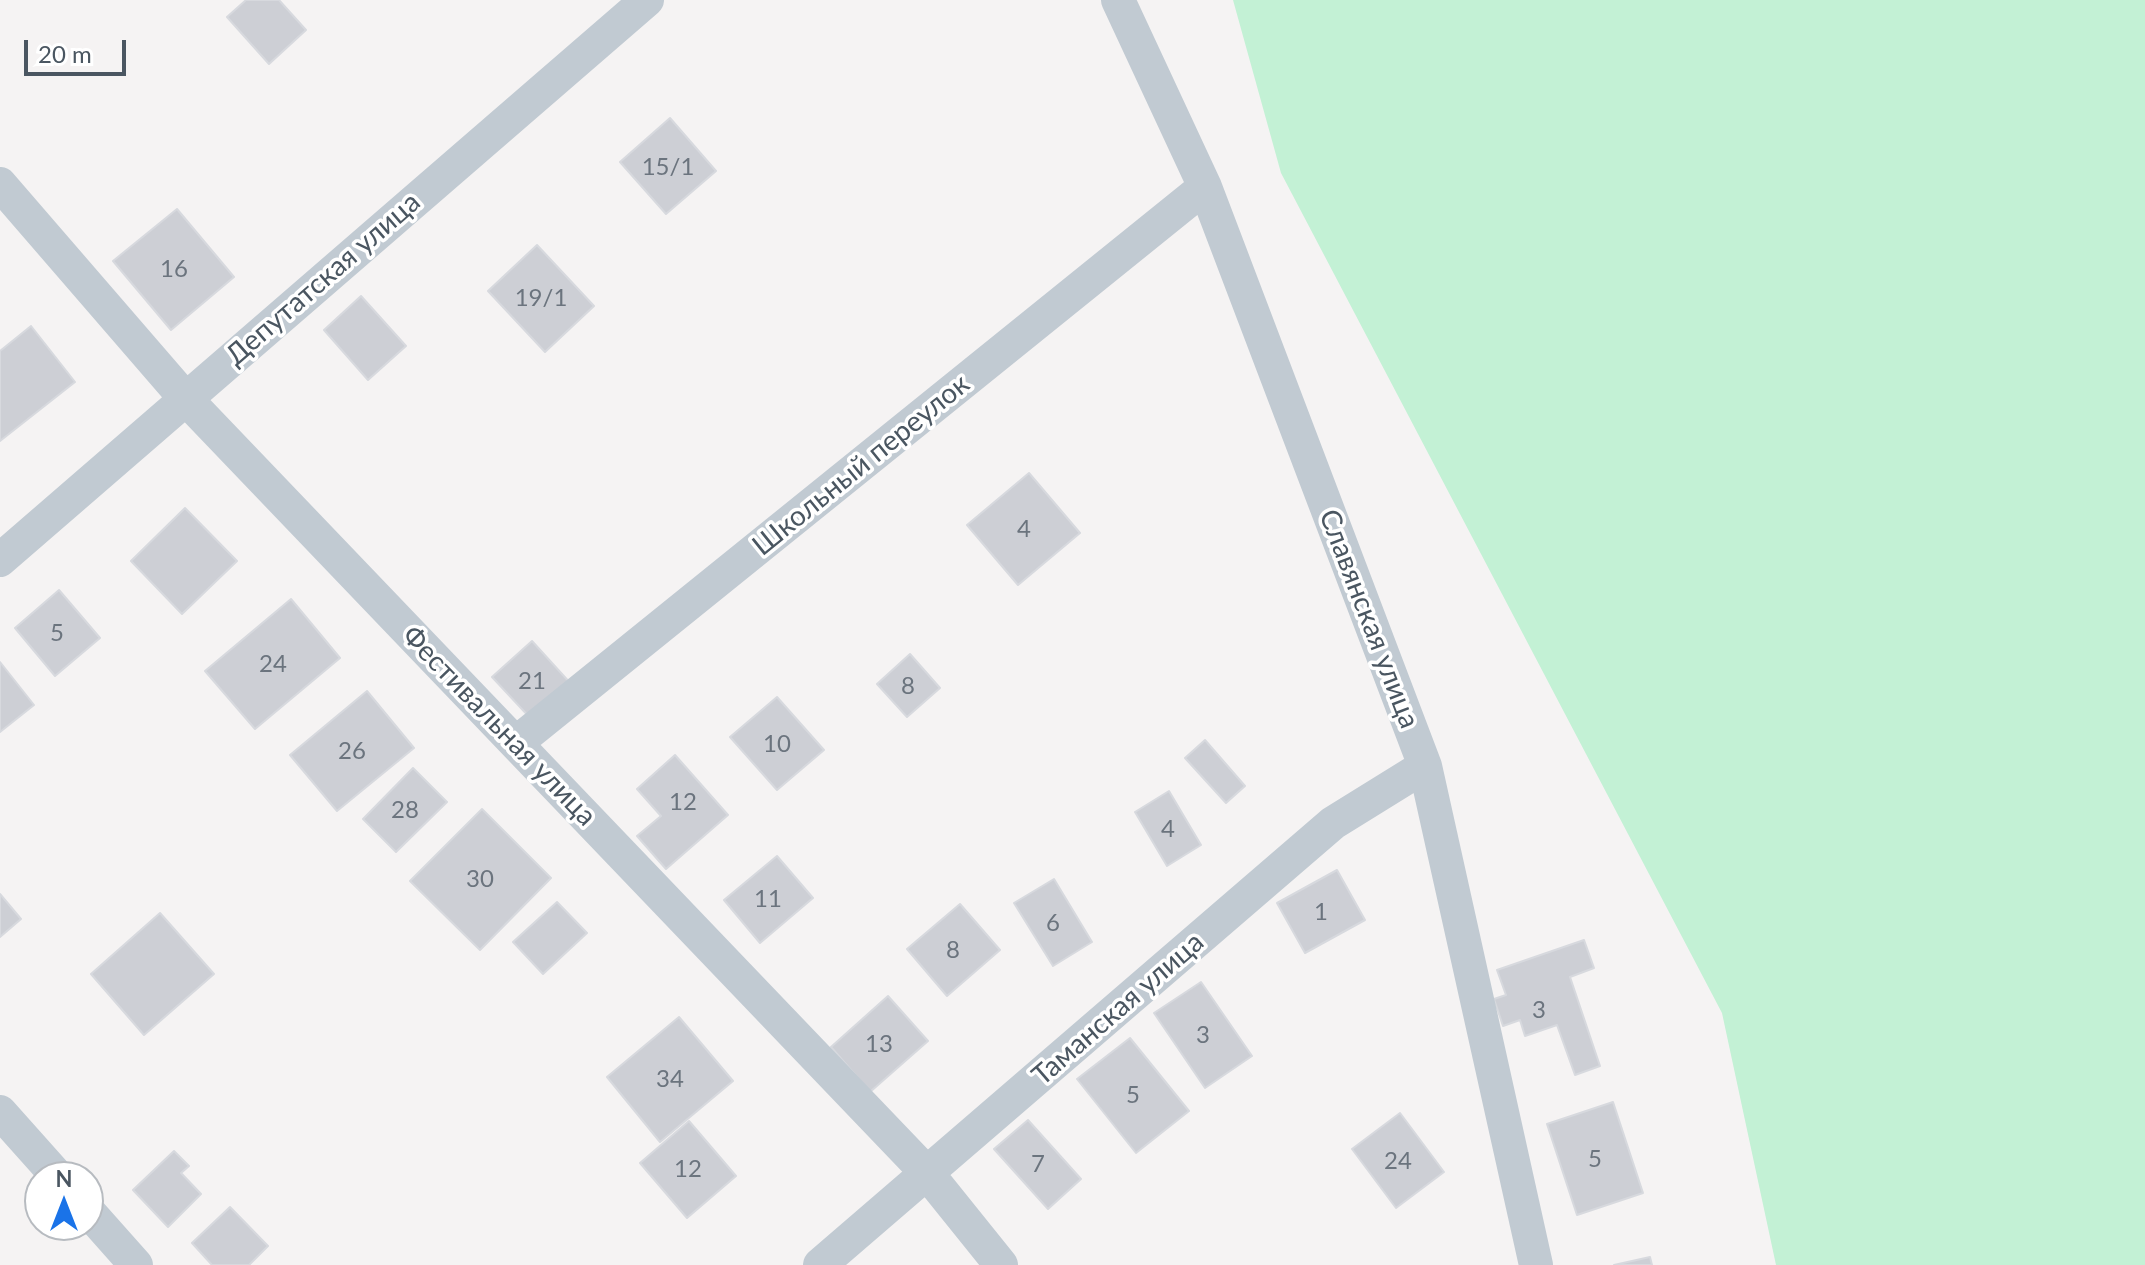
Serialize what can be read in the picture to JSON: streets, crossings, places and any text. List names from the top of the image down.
{
  "streets": {
    "street": [
      "Депутатская улица",
      "Школьный переулок",
      "Славянская улица",
      "Фестивальная улица",
      "Таманская улица"
    ]
  },
  "crossings": [
    ["Депутатская улица", "Фестивальная улица"],
    ["Школьный переулок", "Славянская улица"],
    ["Школьный переулок", "Фестивальная улица"],
    ["Славянская улица", "Таманская улица"],
    ["Фестивальная улица", "Таманская улица"]
  ],
  "house_numbers": [
    "15/1",
    "16",
    "19/1",
    "4",
    "5",
    "24",
    "21",
    "8",
    "10",
    "26",
    "12",
    "28",
    "4",
    "30",
    "11",
    "1",
    "6",
    "8",
    "3",
    "3",
    "13",
    "34",
    "5",
    "5",
    "24",
    "7",
    "12"
  ],
  "scale_bar": "20 m",
  "north": "top"
}
